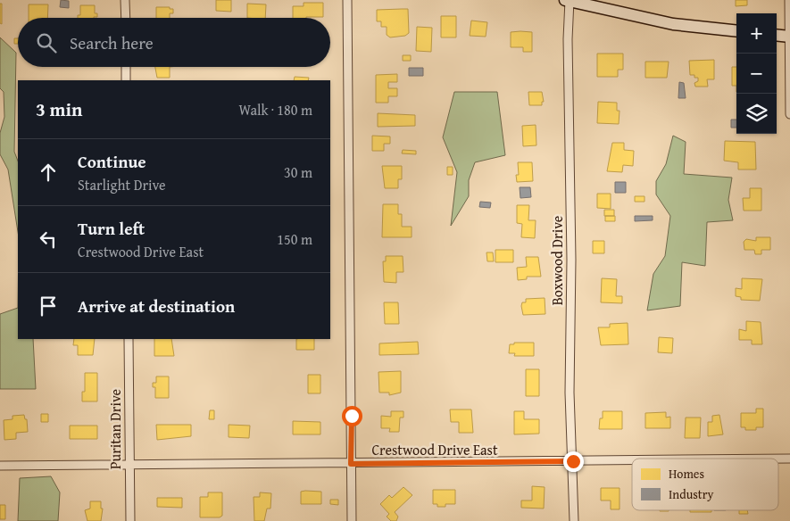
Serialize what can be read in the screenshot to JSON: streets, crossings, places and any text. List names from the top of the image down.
{
  "streets": {
    "street": ["Boxwood Drive", "Puritan Drive", "Crestwood Drive East"]
  },
  "crossings": [
    ["Boxwood Drive", "Crestwood Drive East"],
    ["Puritan Drive", "Crestwood Drive East"]
  ],
  "legend": ["Homes", "Industry"],
  "page": {
    "map_buttons": ["+", "−"],
    "search": "Search here",
    "heading": ["3 min", "Walk · 180 m"],
    "list": [
      ["Continue", "Starlight Drive", "30 m"],
      ["Turn left", "Crestwood Drive East", "150 m"],
      "Arrive at destination"
    ]
  }
}
